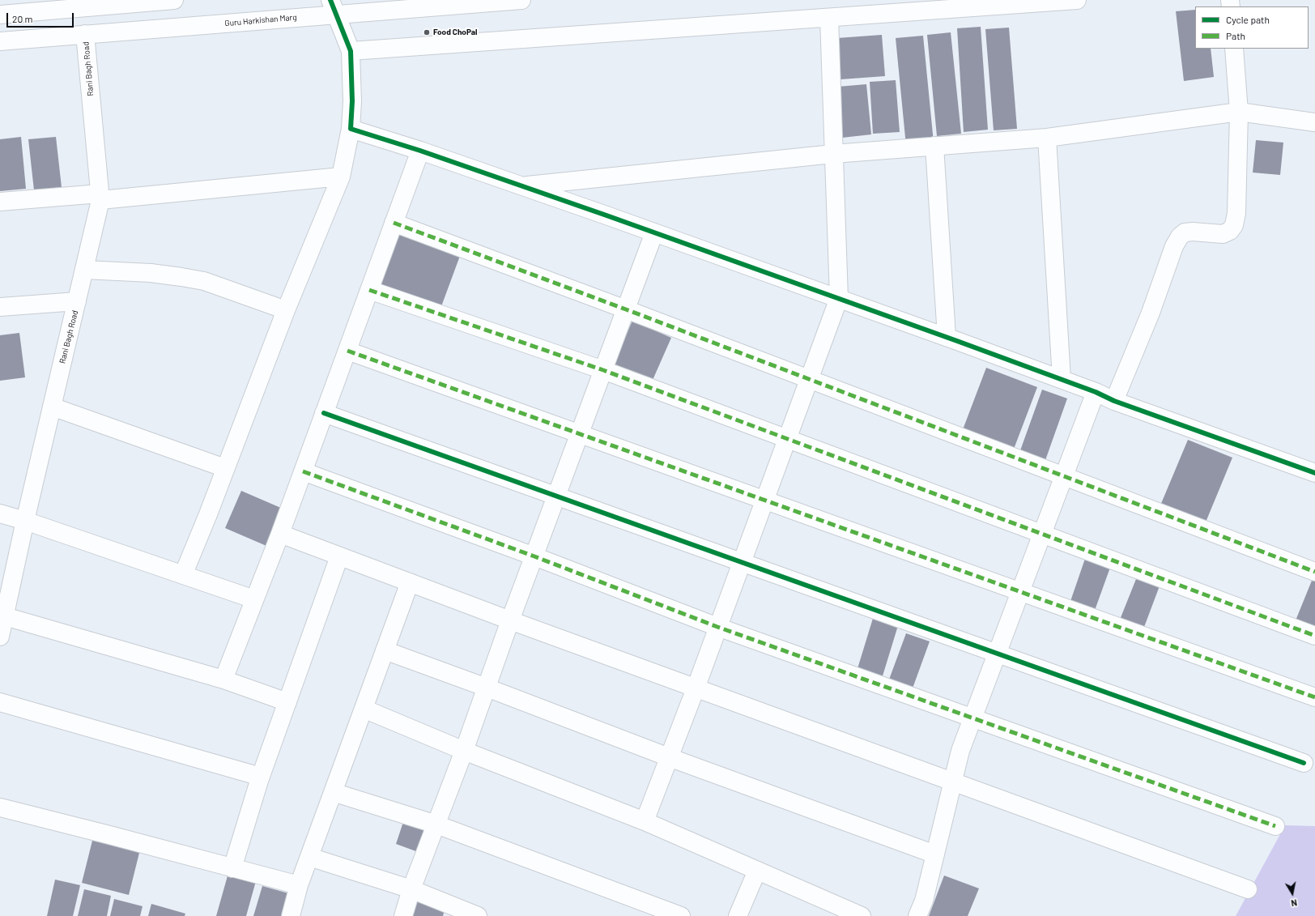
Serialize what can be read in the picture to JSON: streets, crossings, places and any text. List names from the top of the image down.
{
  "streets": {
    "street": ["Guru Harkishan Marg", "Rani Bagh Road"]
  },
  "crossings": [
    ["Guru Harkishan Marg", "Rani Bagh Road"]
  ],
  "places": ["Food ChoPal"],
  "legend": ["Cycle path", "Path"],
  "scale_bar": "20 m",
  "north": "bottom"
}
